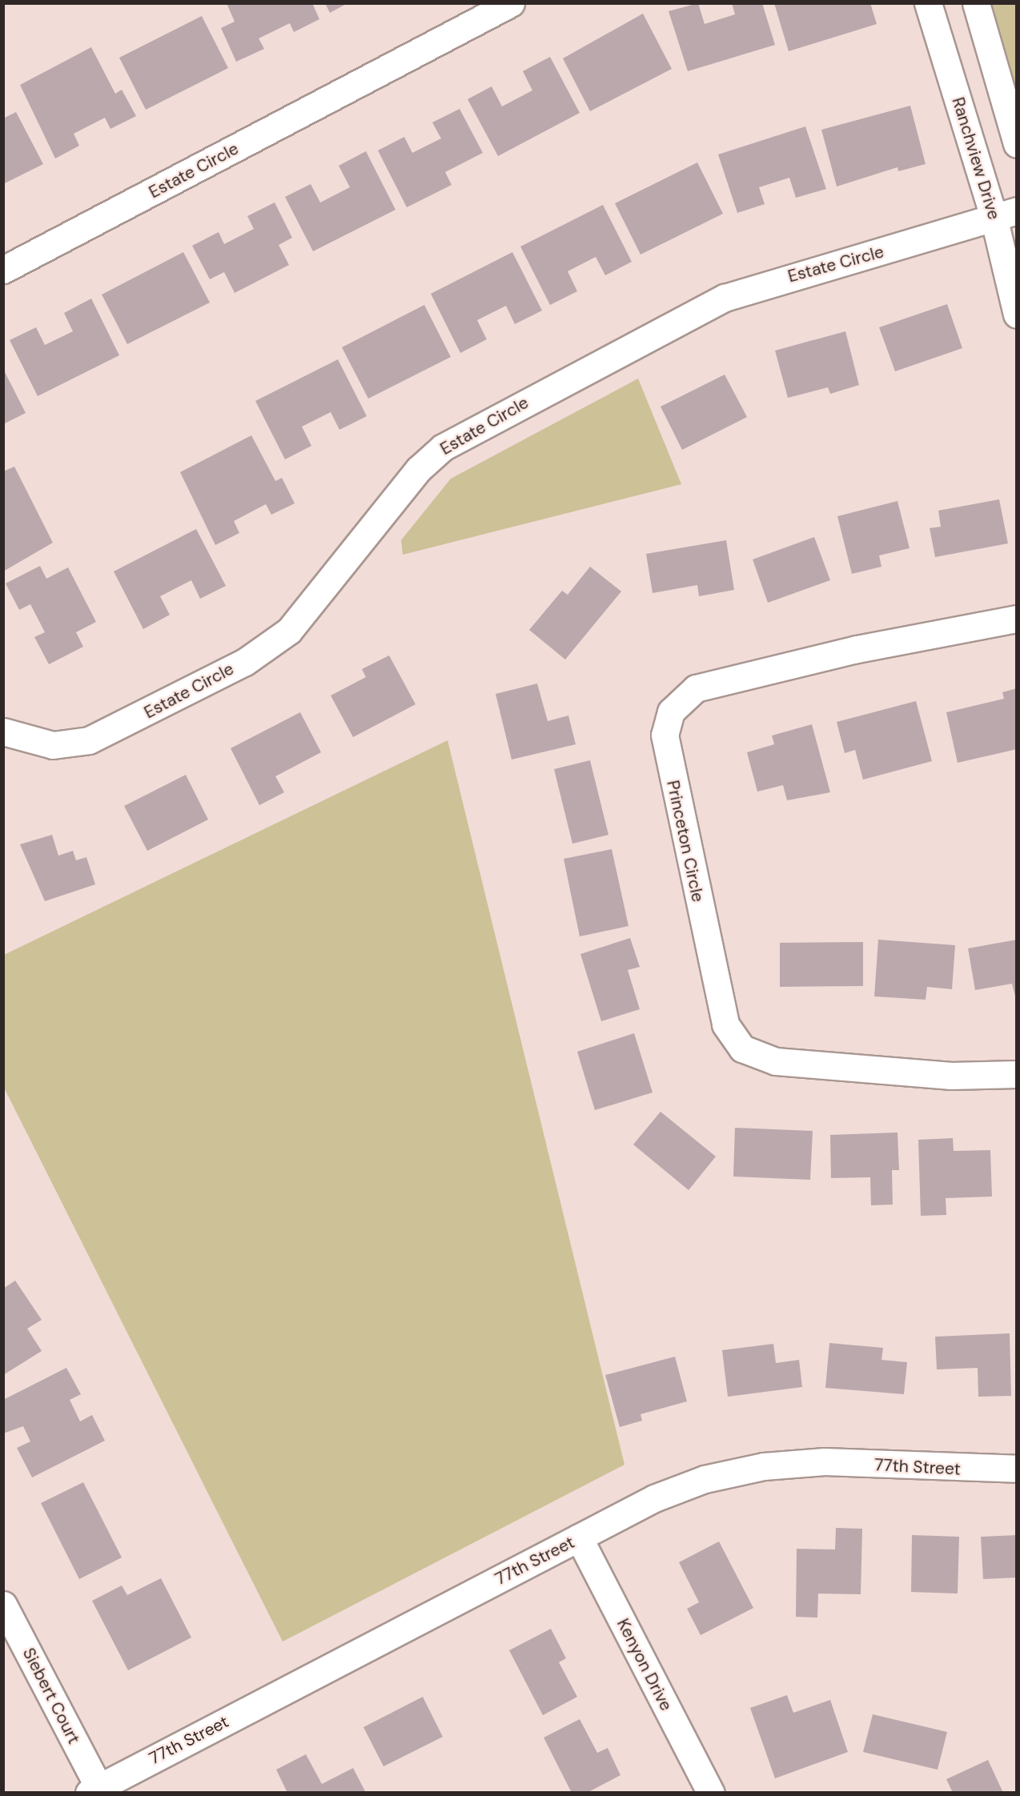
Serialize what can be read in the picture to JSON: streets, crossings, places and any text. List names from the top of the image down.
{
  "streets": {
    "street": [
      "Ranchview Drive",
      "Estate Circle",
      "Princeton Circle",
      "77th Street",
      "Kenyon Drive",
      "Siebert Court"
    ]
  },
  "crossings": [
    ["Ranchview Drive", "Estate Circle"],
    ["77th Street", "Kenyon Drive"],
    ["77th Street", "Siebert Court"]
  ]
}
